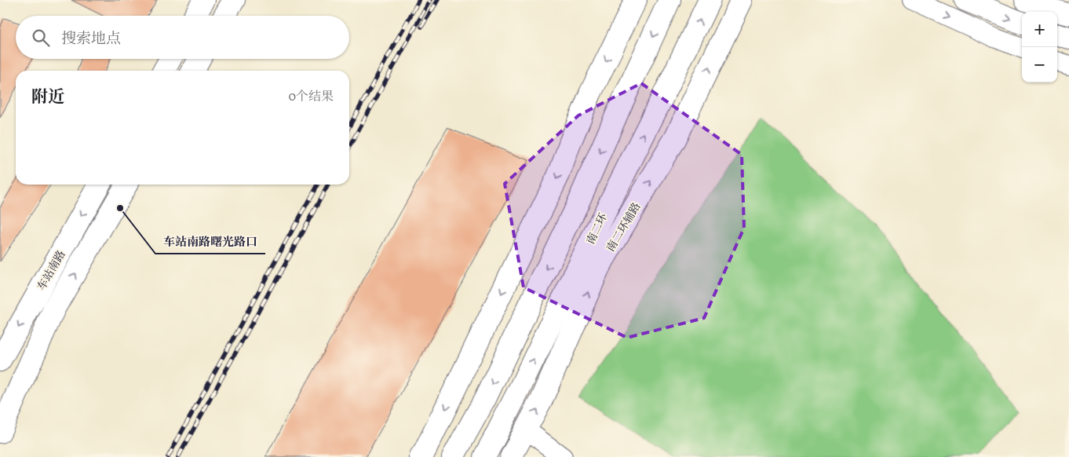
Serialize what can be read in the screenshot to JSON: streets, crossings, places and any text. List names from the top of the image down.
{
  "streets": {
    "main road": ["南二环辅路", "南二环", "车站南路"]
  },
  "places": ["车站南路曙光路口"],
  "page": {
    "map_buttons": ["+", "−"],
    "search": "搜索地点",
    "heading": ["附近", "0个结果"]
  }
}
